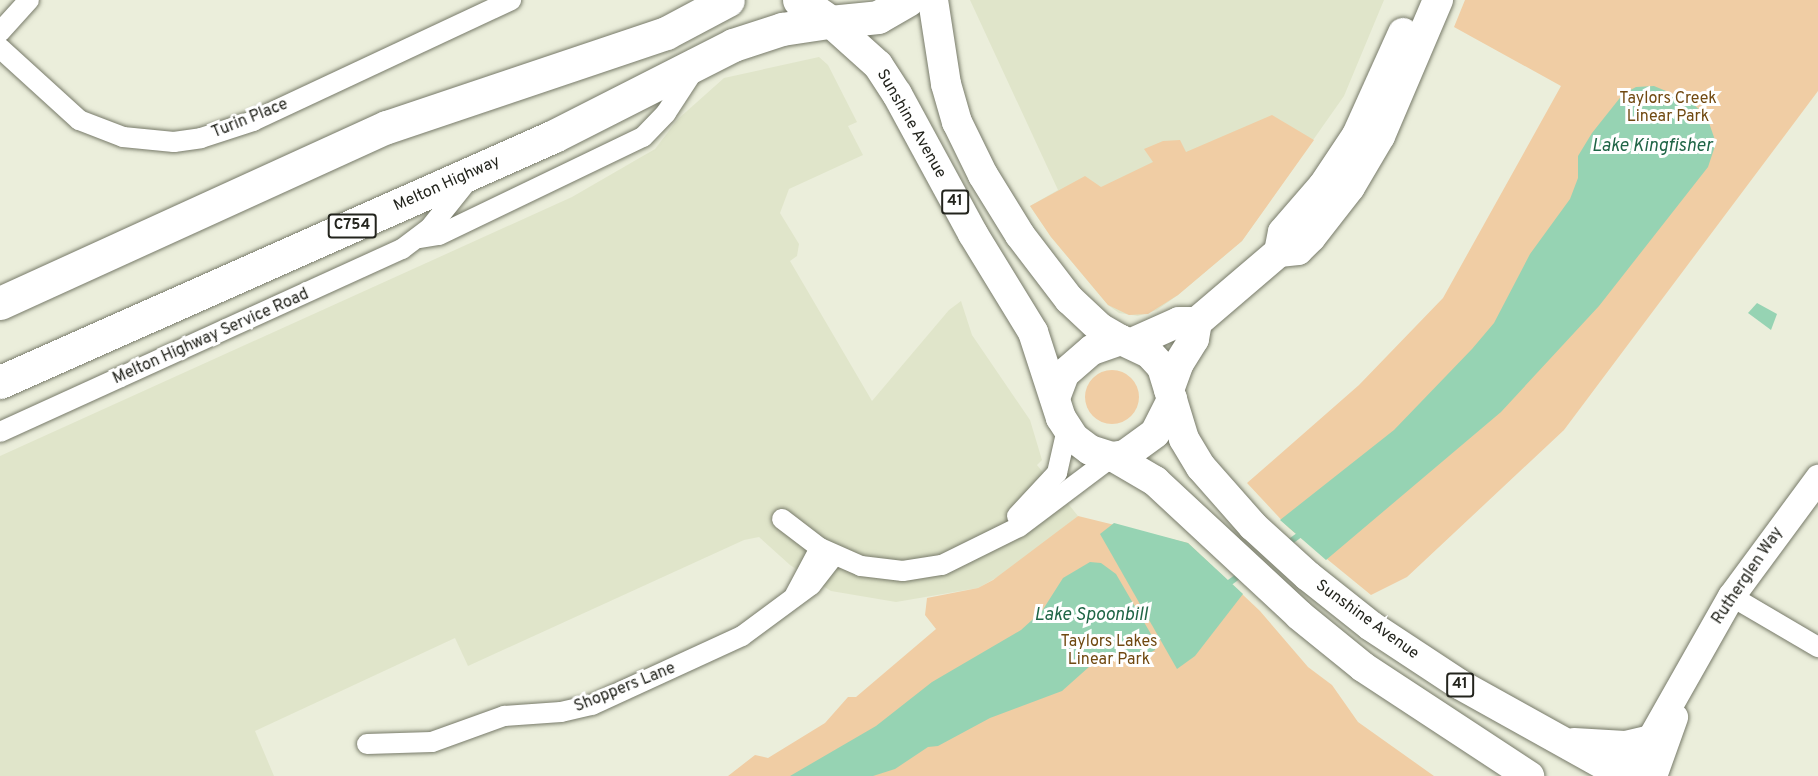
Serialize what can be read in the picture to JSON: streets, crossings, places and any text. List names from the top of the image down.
{
  "streets": {
    "highway": ["Melton Highway", "41", "C754"],
    "main road": ["Sunshine Avenue"],
    "street": [
      "Turin Place",
      "Melton Highway Service Road",
      "Rutherglen Way",
      "Shoppers Lane"
    ]
  },
  "crossings": [
    ["Sunshine Avenue", "Melton Highway"],
    ["Sunshine Avenue", "41"],
    ["Melton Highway", "41"],
    ["Melton Highway", "Melton Highway Service Road"]
  ],
  "water": ["Lake Kingfisher", "Lake Spoonbill"],
  "parks": ["Taylors Creek Linear Park", "Taylors Lakes Linear Park"]
}
